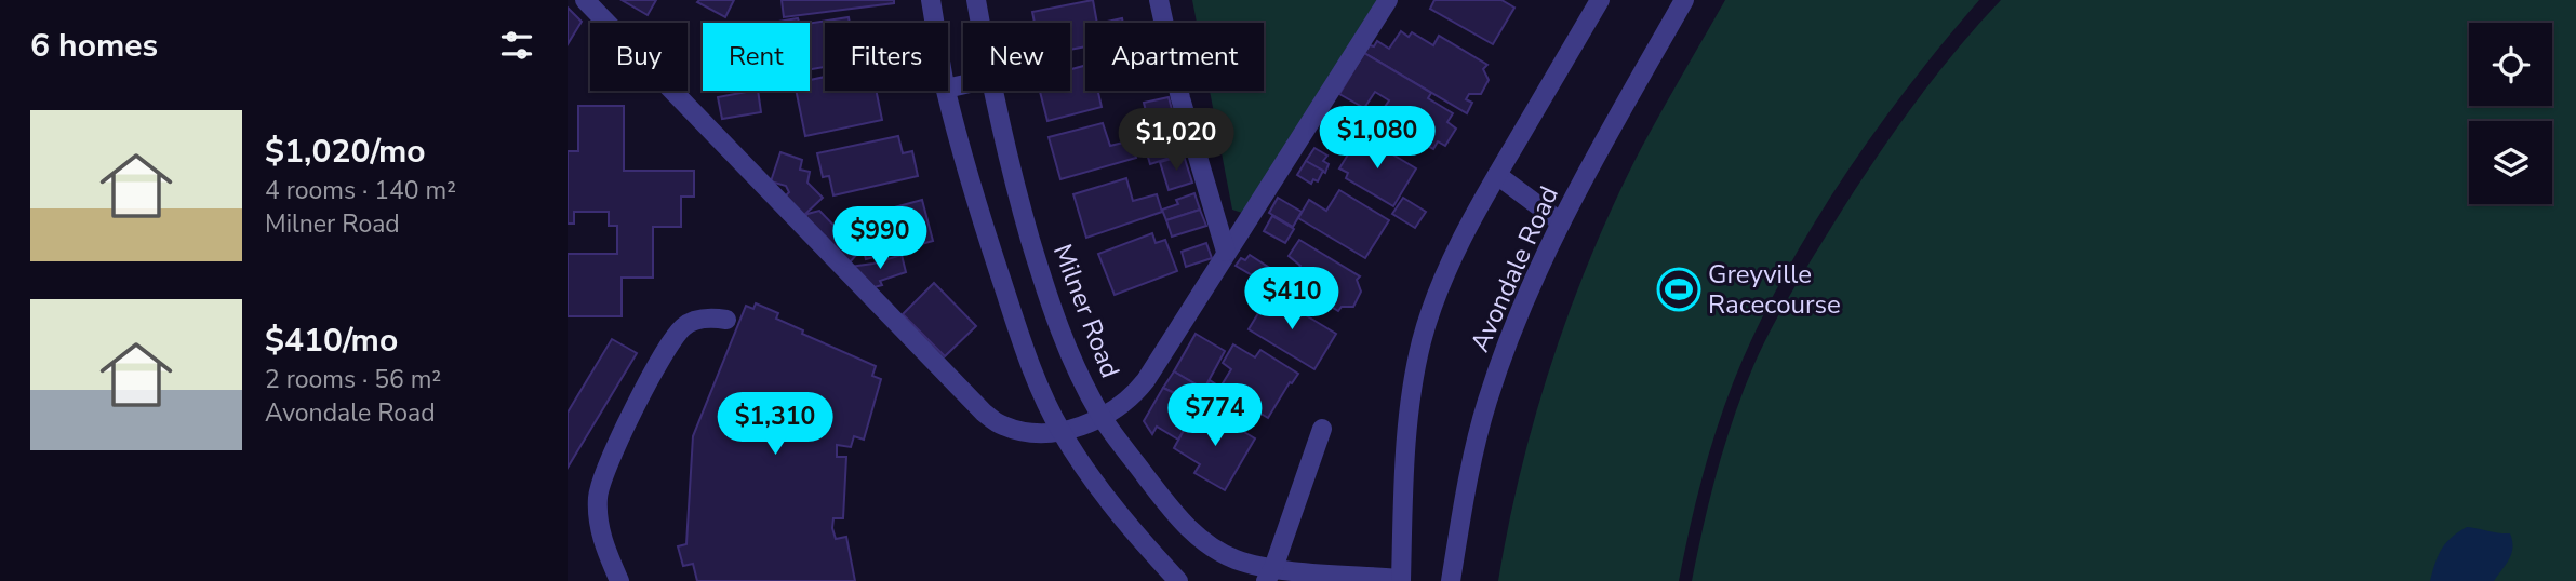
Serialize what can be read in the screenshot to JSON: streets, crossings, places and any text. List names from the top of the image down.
{
  "streets": {
    "street": ["Avondale Road", "Milner Road"]
  },
  "crossings": [
    ["Avondale Road", "Milner Road"]
  ],
  "places": {
    "sports": ["Greyville Racecourse"]
  },
  "page": {
    "heading": "6 homes",
    "chip": [
      "Buy",
      "Rent",
      "Filters",
      "New",
      "Apartment"
    ],
    "list": [
      {
        "name": "$1,020/mo",
        "note": "4 rooms · 140 m² · Milner Road"
      },
      {
        "name": "$410/mo",
        "note": "2 rooms · 56 m² · Avondale Road"
      }
    ],
    "price": [
      "$1,080",
      "$1,020",
      "$990",
      "$410",
      "$774",
      "$1,310"
    ]
  }
}
